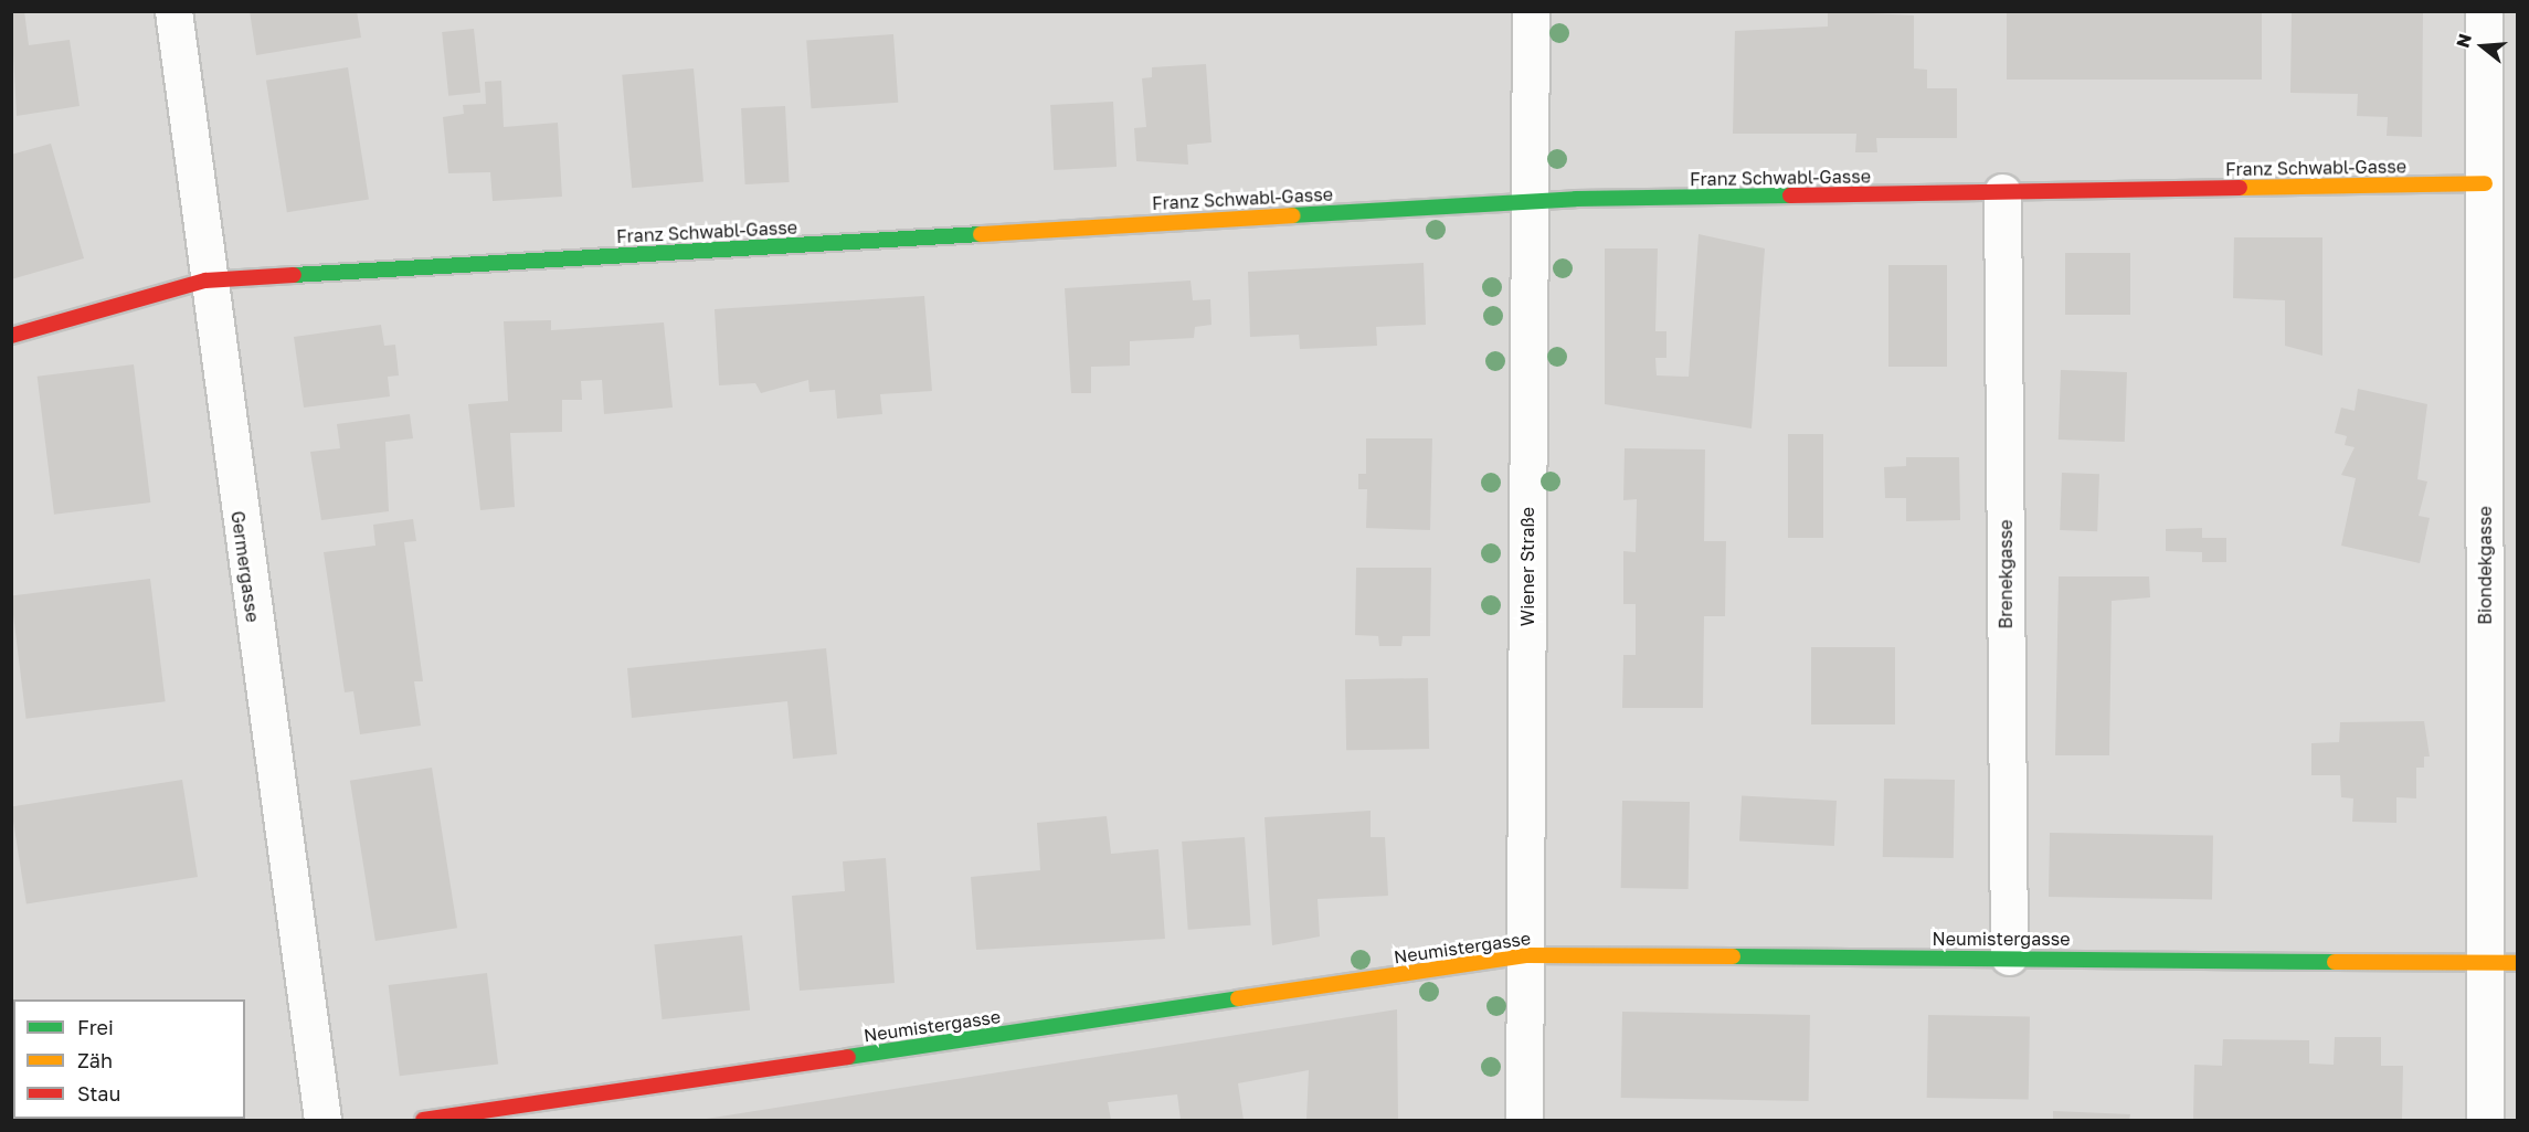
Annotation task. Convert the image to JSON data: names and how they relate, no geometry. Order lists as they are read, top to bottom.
{
  "streets": {
    "street": [
      "Franz Schwabl-Gasse",
      "Biondekgasse",
      "Germergasse",
      "Wiener Straße",
      "Brenekgasse",
      "Neumistergasse"
    ]
  },
  "crossings": [
    ["Franz Schwabl-Gasse", "Biondekgasse"],
    ["Franz Schwabl-Gasse", "Germergasse"],
    ["Franz Schwabl-Gasse", "Wiener Straße"],
    ["Franz Schwabl-Gasse", "Brenekgasse"],
    ["Biondekgasse", "Neumistergasse"],
    ["Wiener Straße", "Neumistergasse"],
    ["Brenekgasse", "Neumistergasse"]
  ],
  "legend": ["Frei", "Zäh", "Stau"],
  "north": "left"
}
